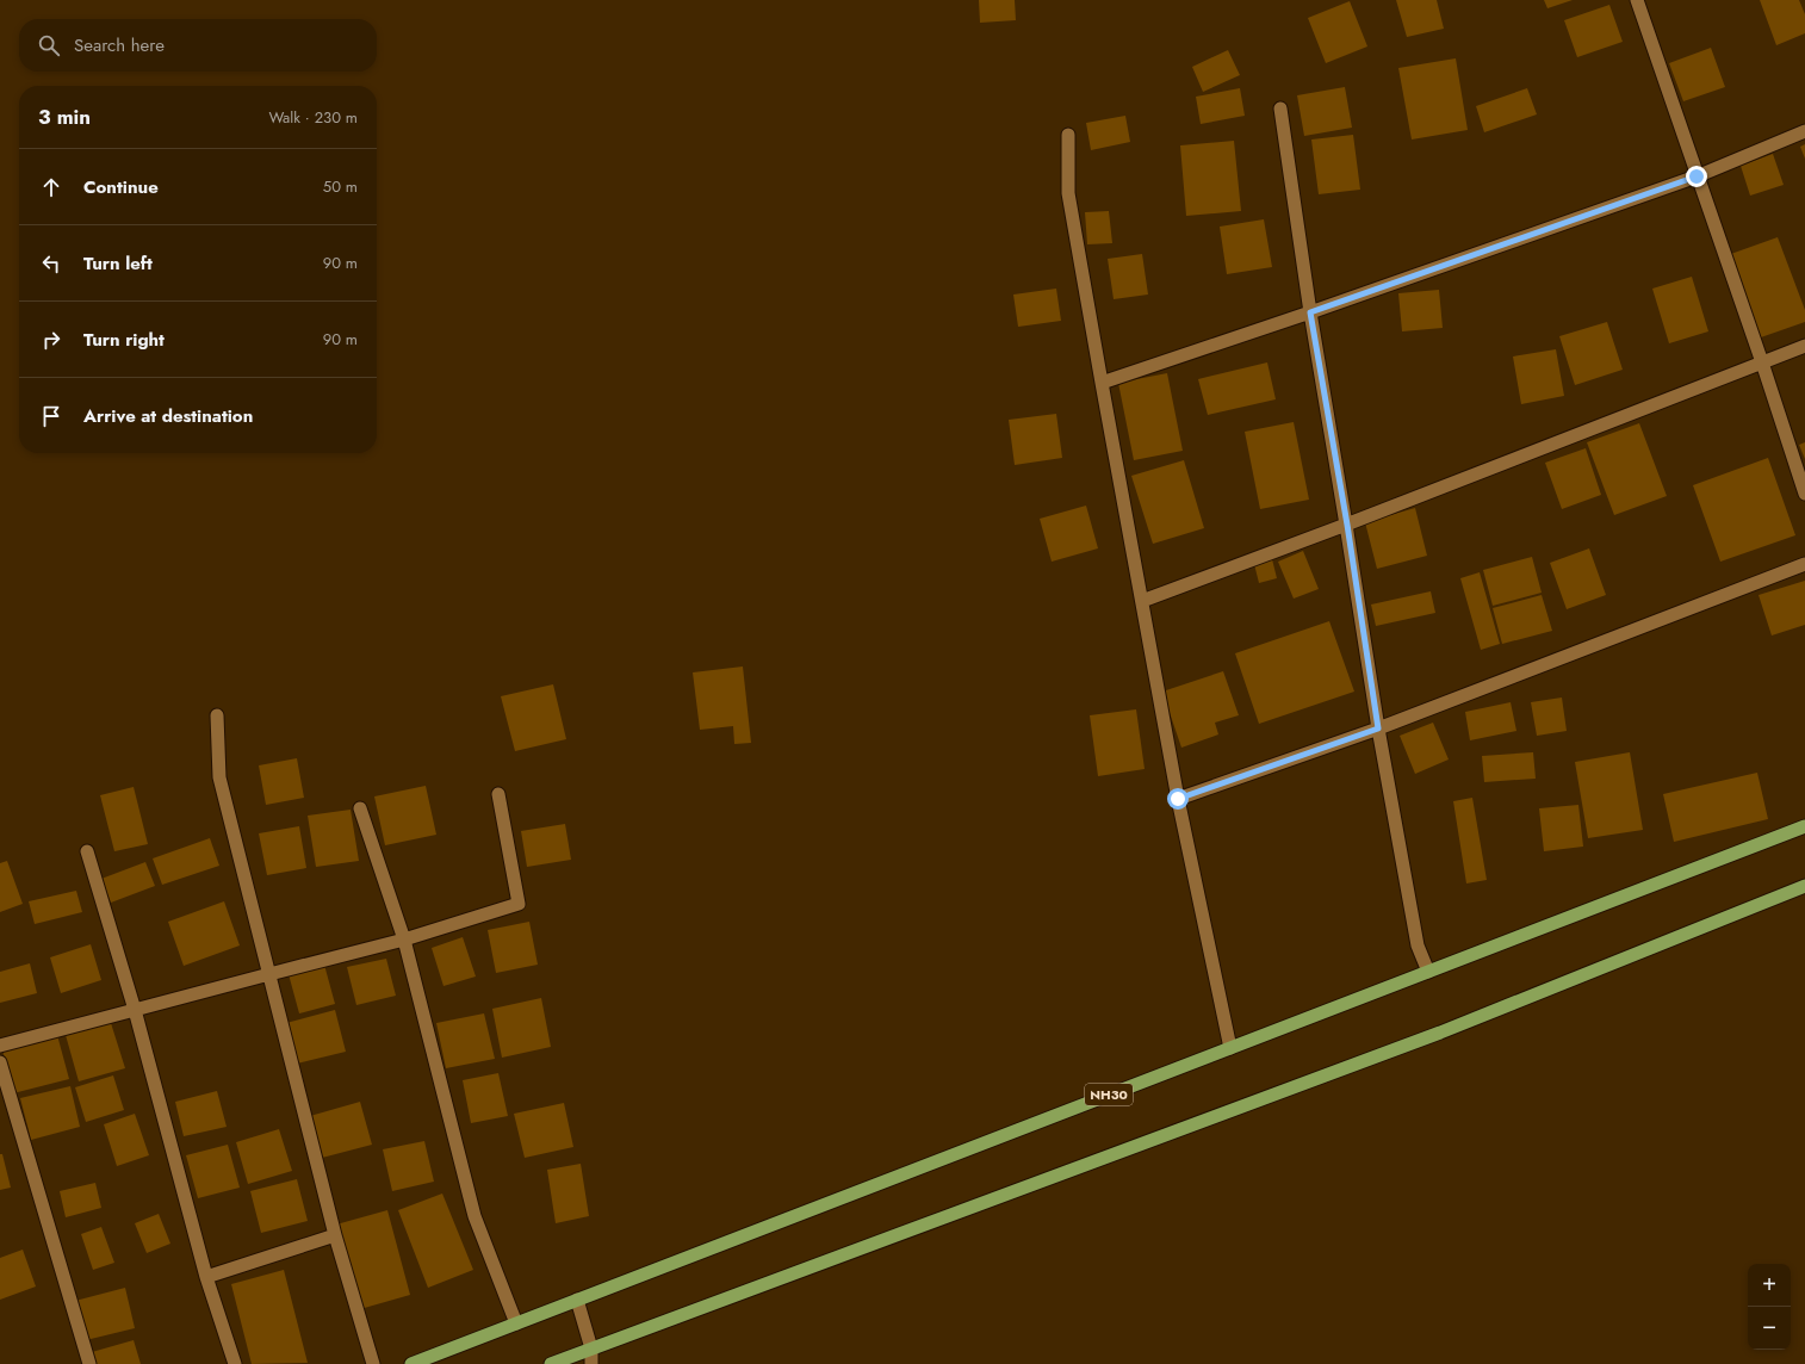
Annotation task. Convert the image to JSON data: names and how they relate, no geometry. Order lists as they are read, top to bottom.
{
  "streets": {
    "highway": ["NH30"]
  },
  "page": {
    "search": "Search here",
    "heading": ["3 min", "Walk · 230 m"],
    "list": [
      ["Continue", "50 m"],
      ["Turn left", "90 m"],
      ["Turn right", "90 m"],
      "Arrive at destination"
    ],
    "map_buttons": ["+", "−"]
  }
}
